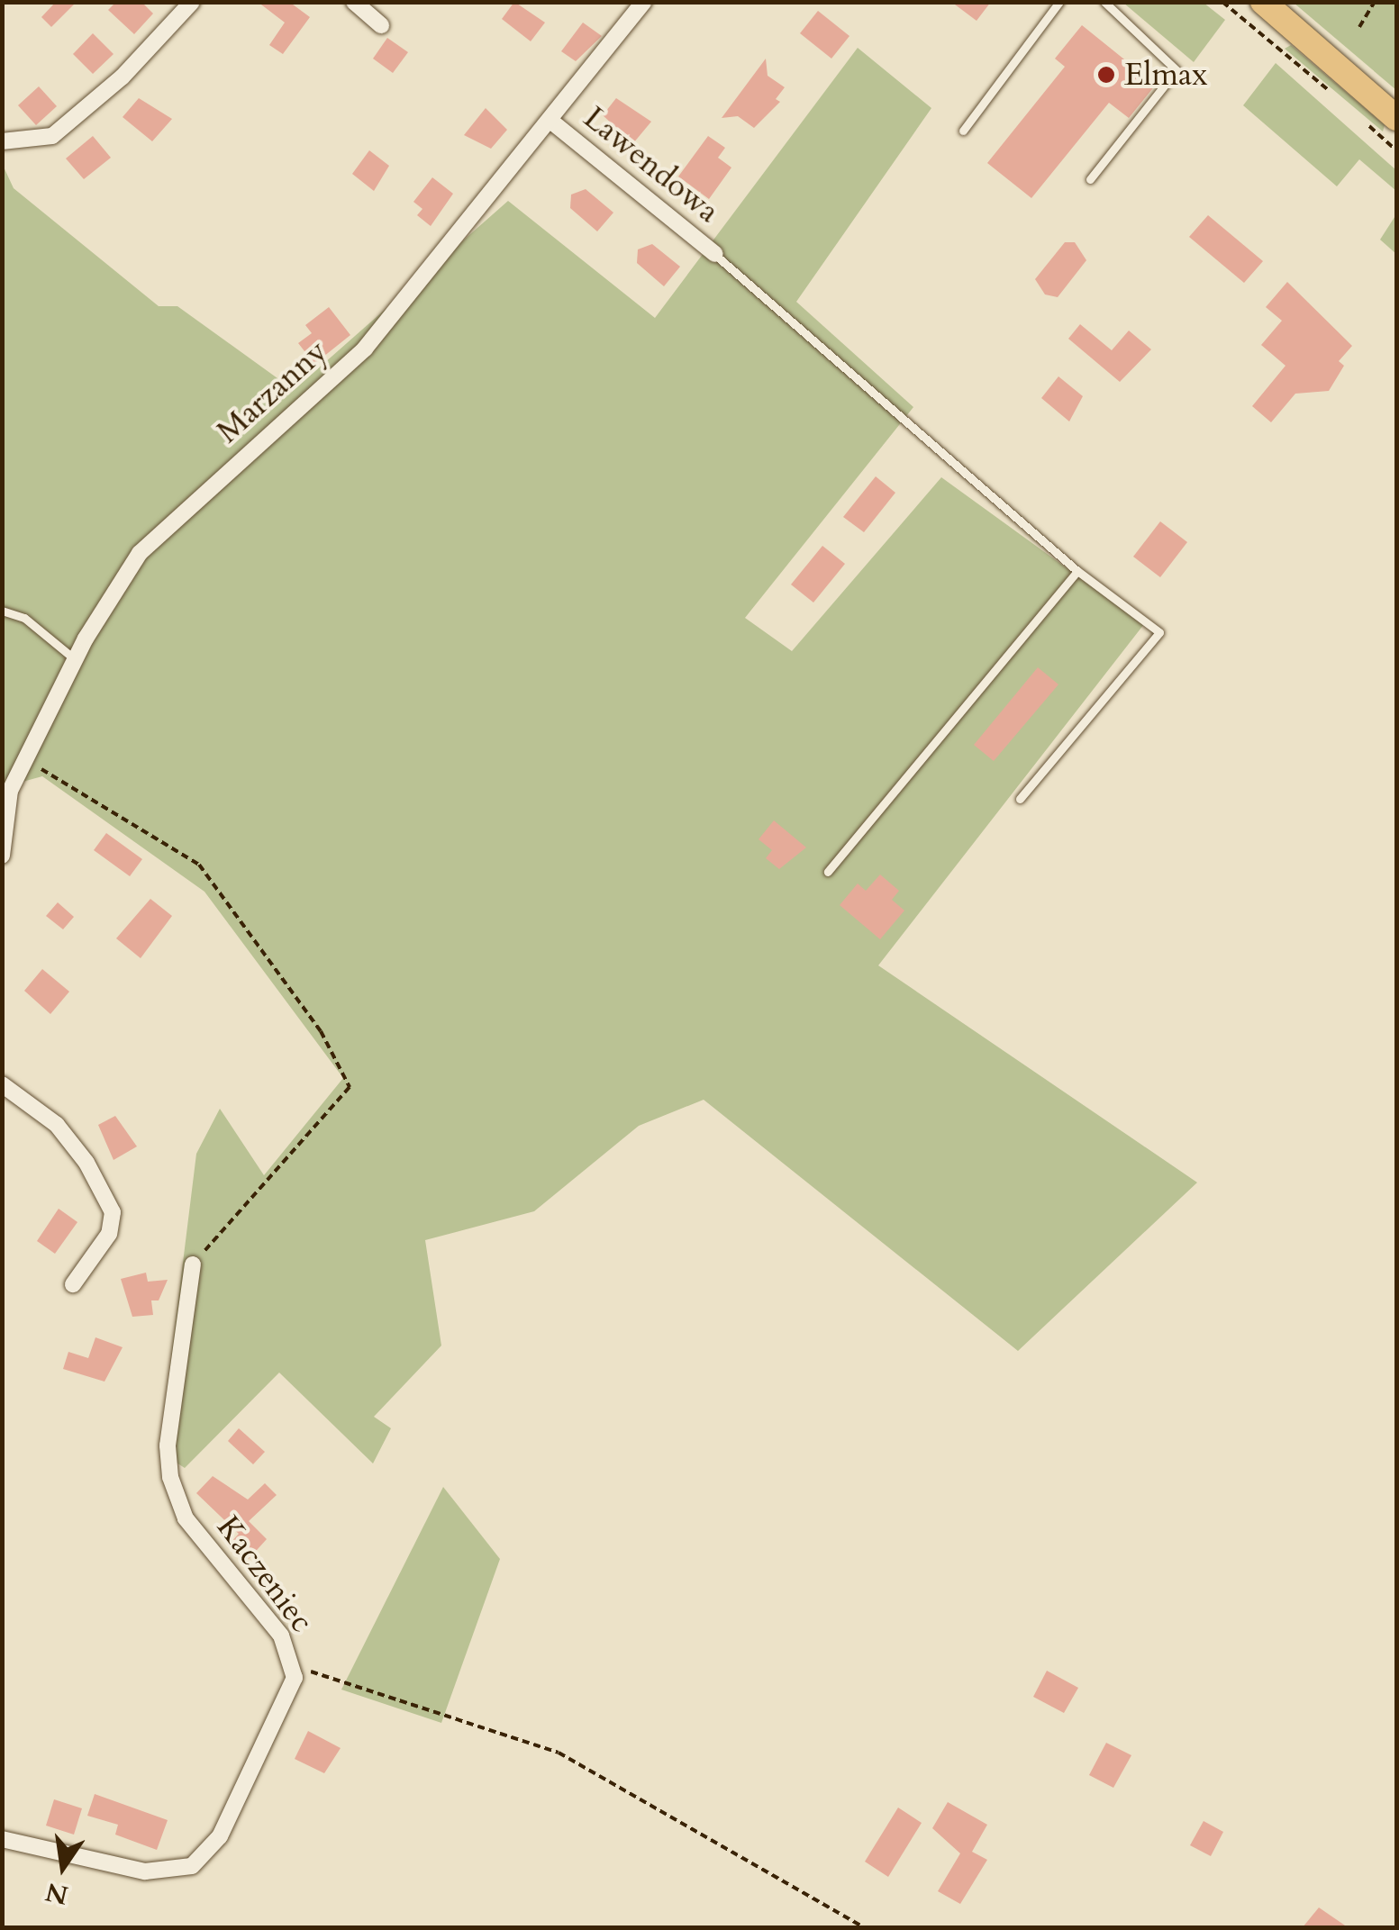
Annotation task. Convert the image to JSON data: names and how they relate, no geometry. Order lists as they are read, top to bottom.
{
  "streets": {
    "street": ["Lawendowa", "Marzanny", "Kaczeniec"]
  },
  "crossings": [
    ["Lawendowa", "Marzanny"]
  ],
  "places": ["Elmax"],
  "north": "bottom"
}
